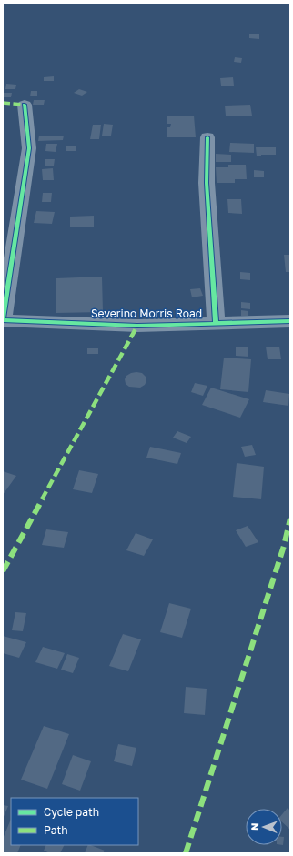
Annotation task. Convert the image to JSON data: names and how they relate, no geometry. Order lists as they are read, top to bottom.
{
  "streets": {
    "street": ["Severino Morris Road"]
  },
  "legend": ["Cycle path", "Path"],
  "north": "left"
}
